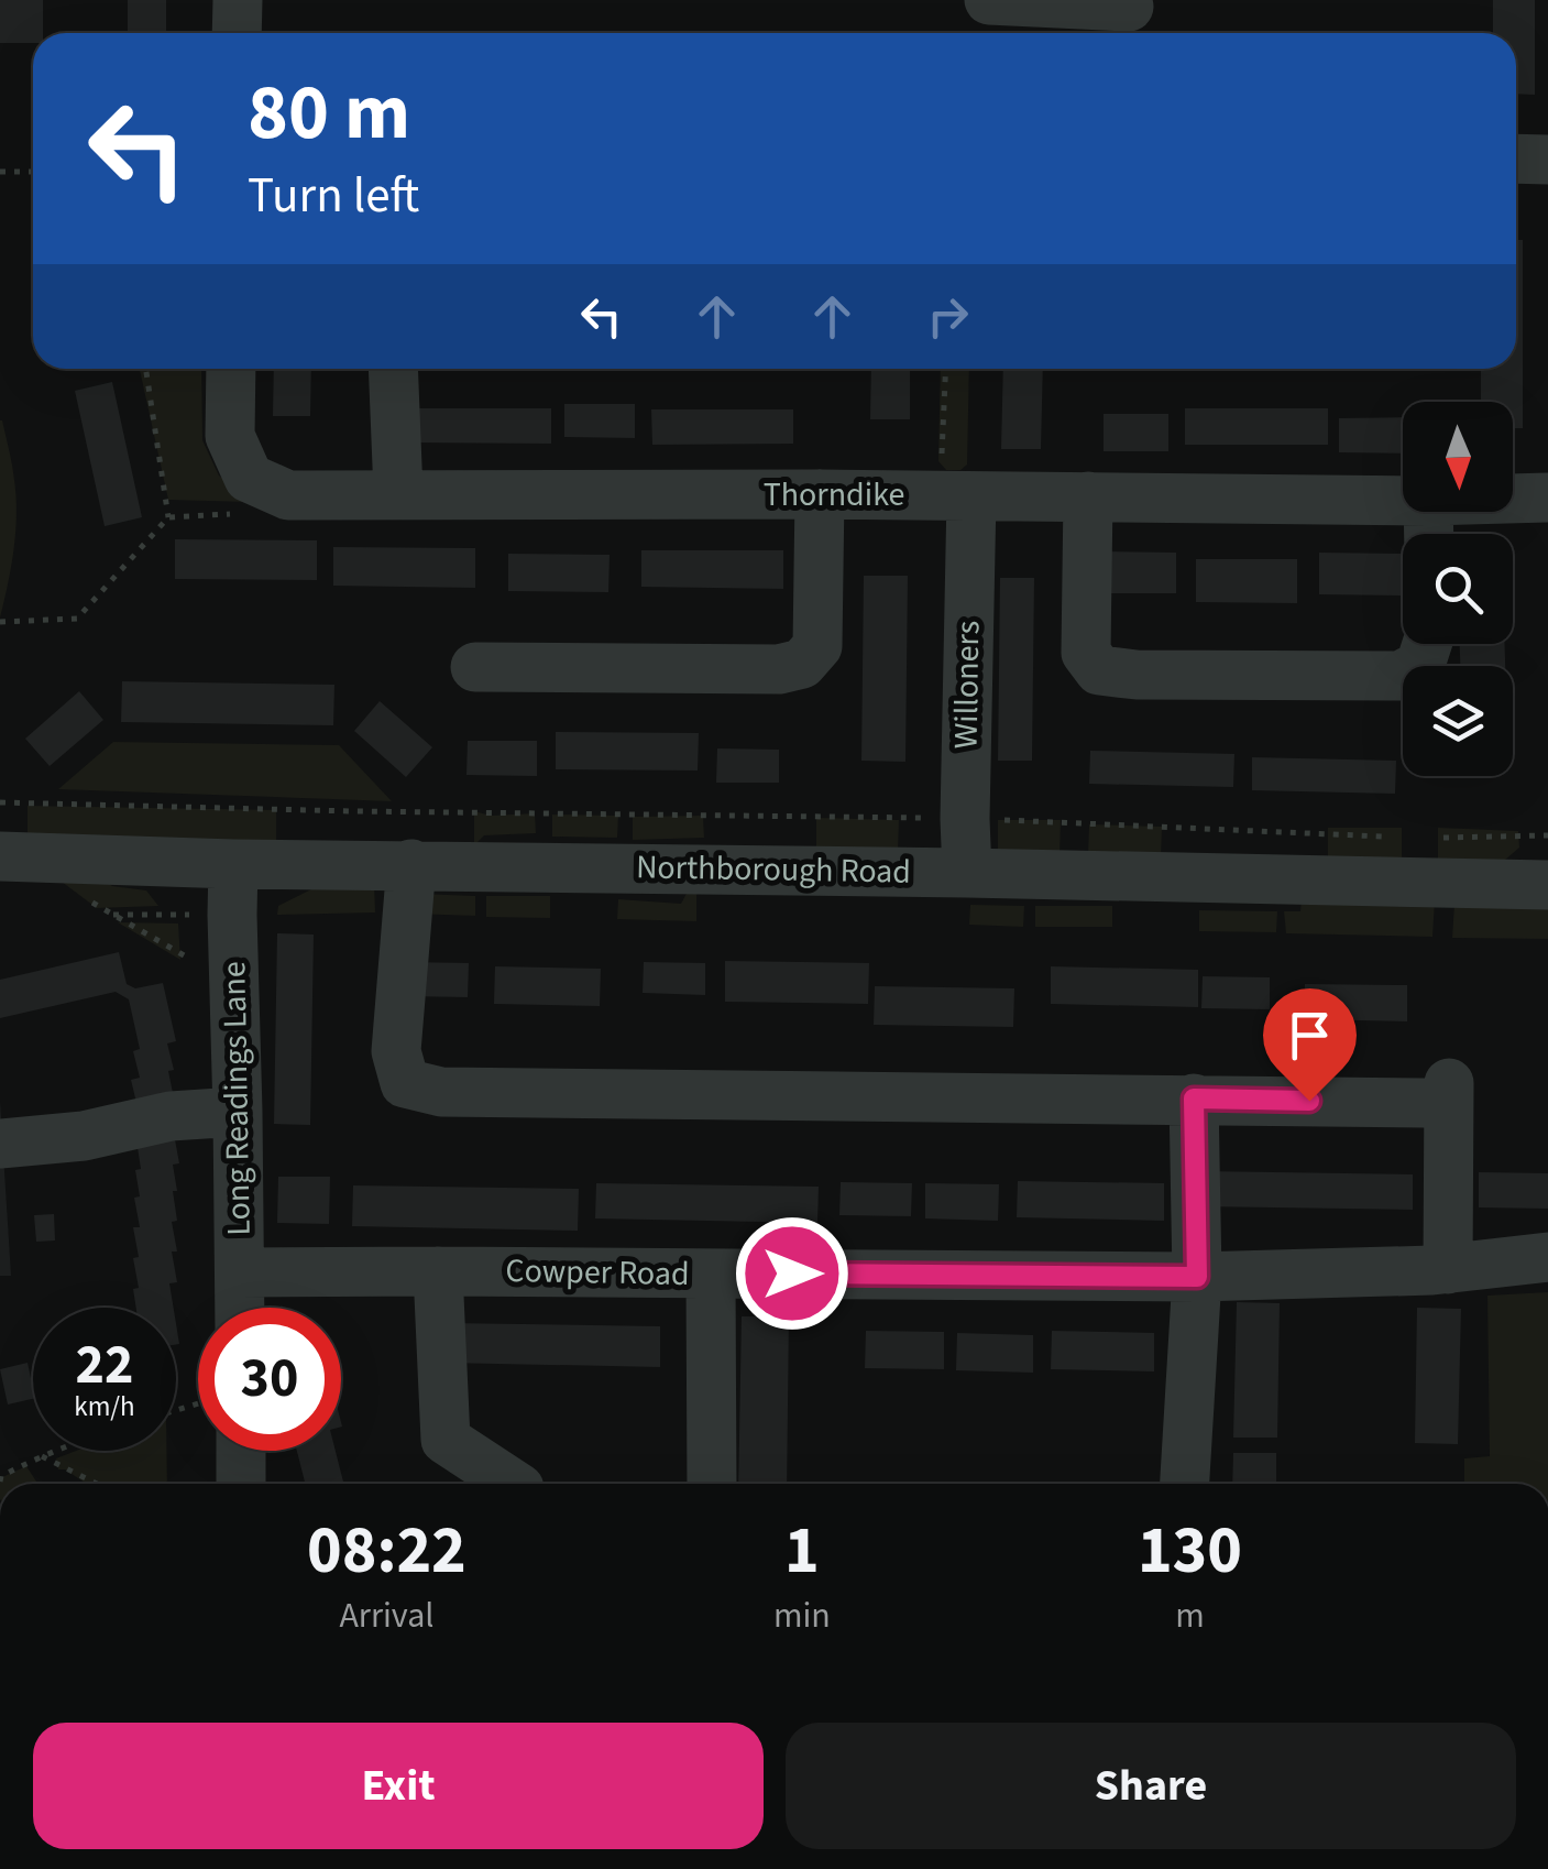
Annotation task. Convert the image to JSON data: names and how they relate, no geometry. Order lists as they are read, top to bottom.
{
  "streets": {
    "street": [
      "Thorndike",
      "Willoners",
      "Northborough Road",
      "Long Readings Lane",
      "Cowper Road"
    ]
  },
  "crossings": [
    ["Thorndike", "Willoners"],
    ["Willoners", "Northborough Road"],
    ["Northborough Road", "Long Readings Lane"],
    ["Long Readings Lane", "Cowper Road"]
  ],
  "north": "bottom",
  "page": {
    "turn": ["80 m", "Turn left"],
    "speed": "22 km/h",
    "limit": "30",
    "eta": [
      "08:22",
      "Arrival",
      "1",
      "min",
      "130",
      "m"
    ],
    "buttons": ["Exit", "Share"]
  }
}
